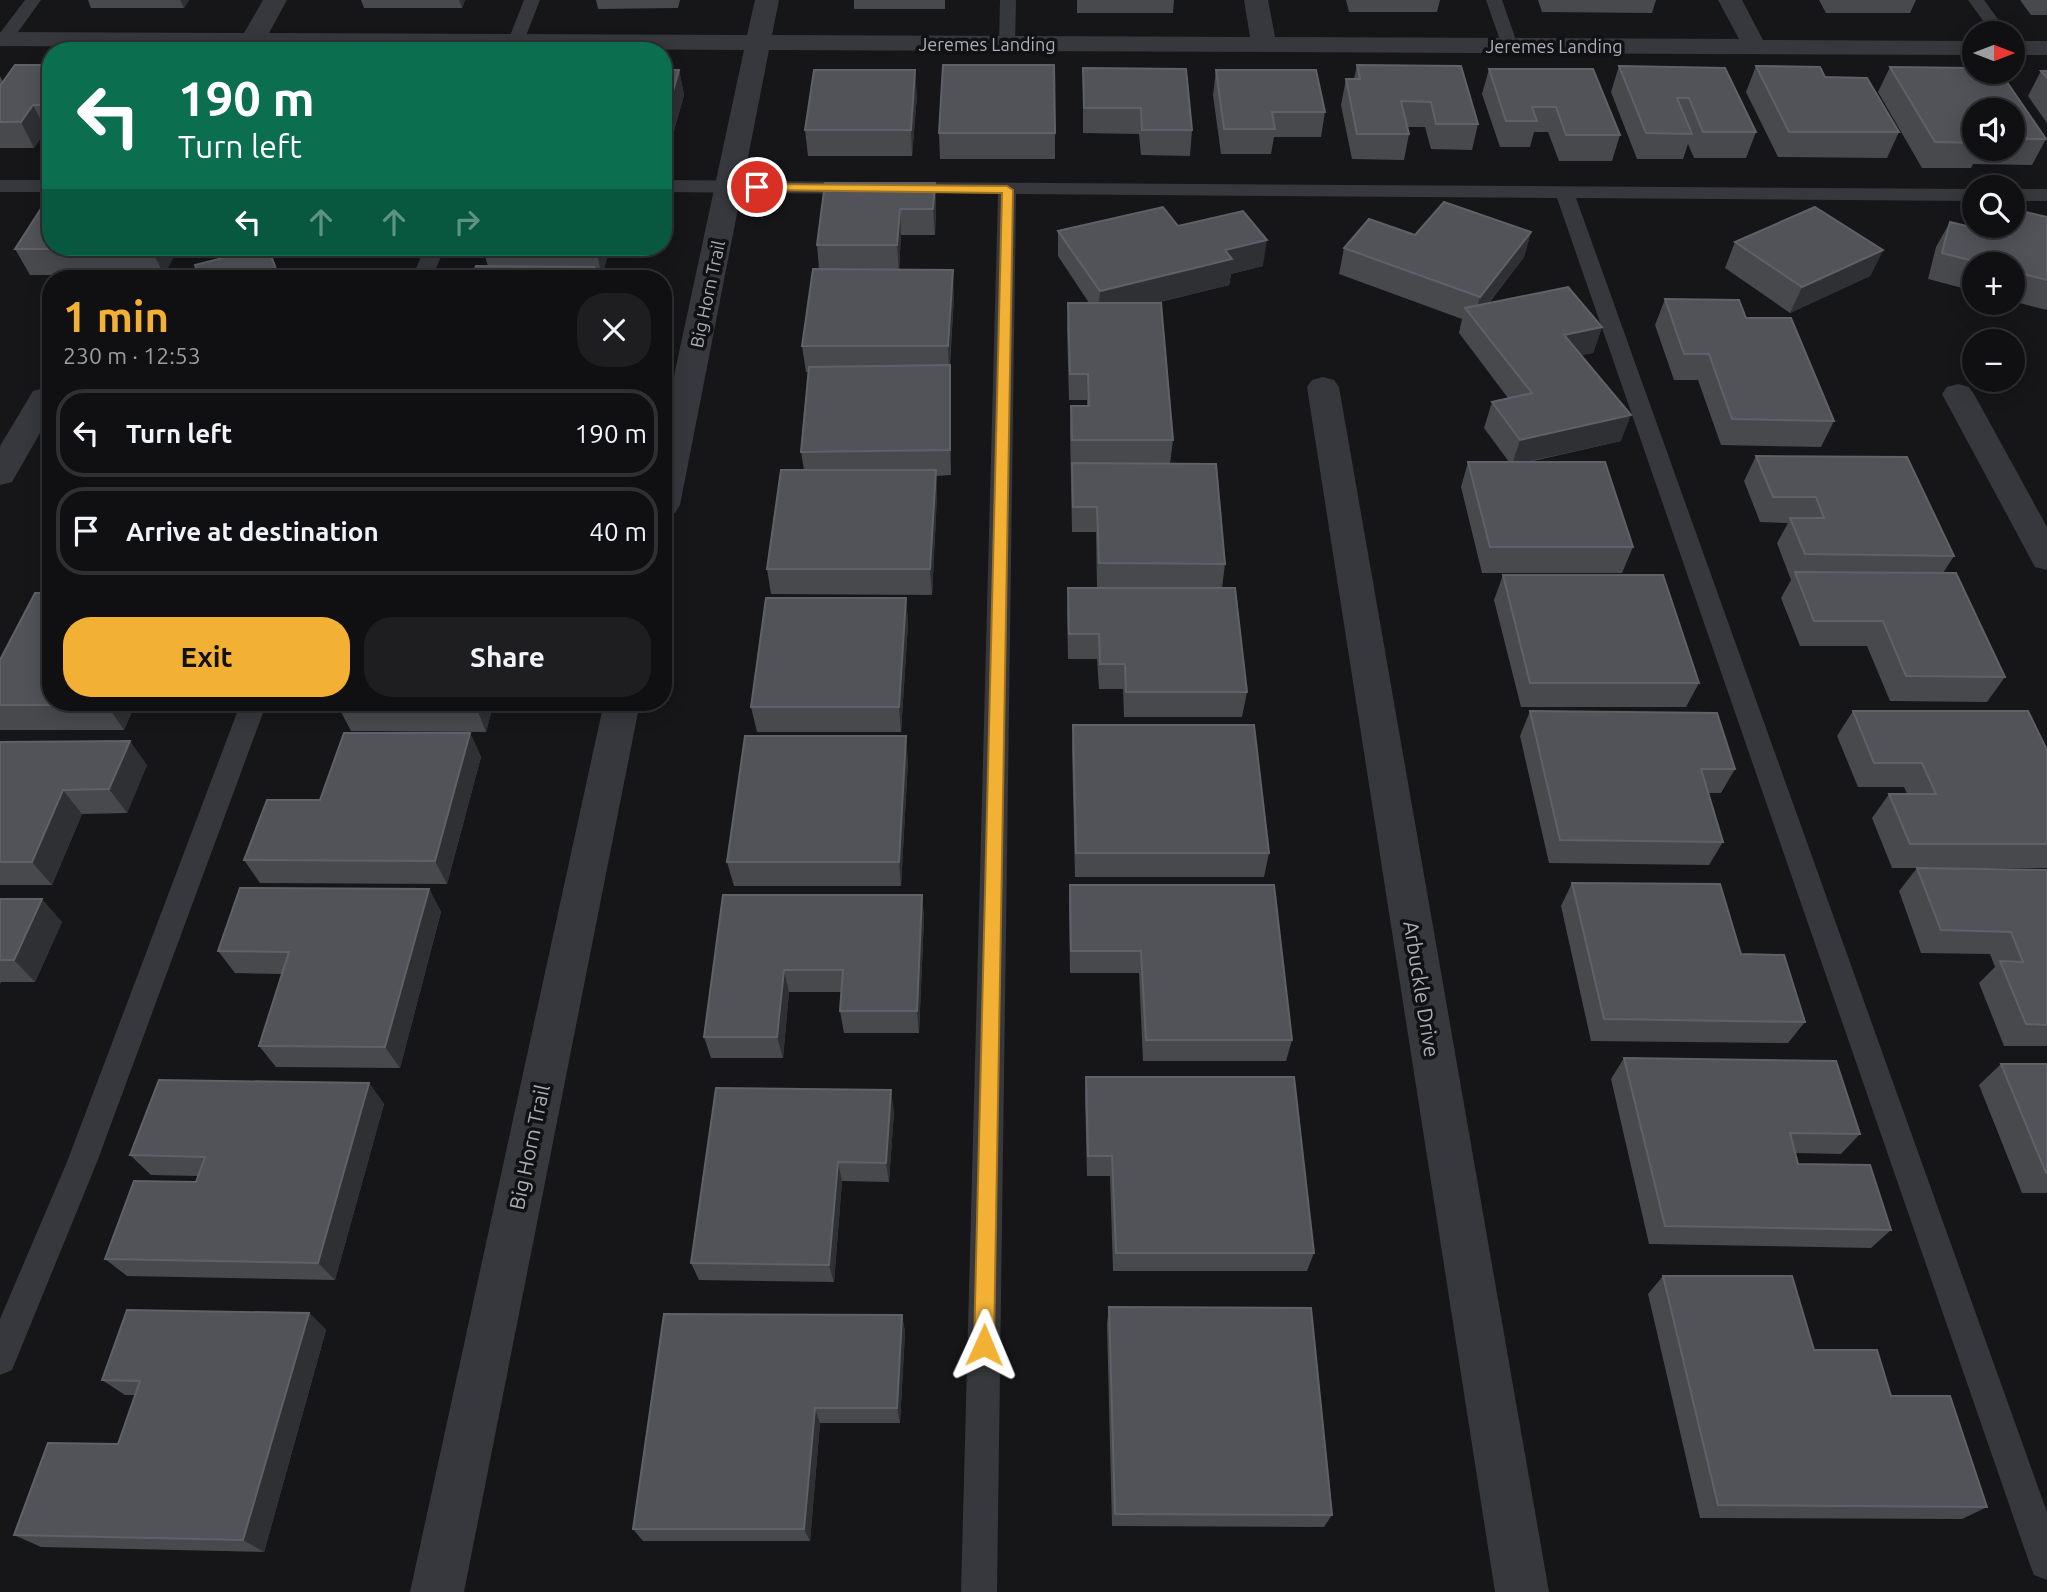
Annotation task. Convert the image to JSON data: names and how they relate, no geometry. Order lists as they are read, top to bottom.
{
  "streets": {
    "street": ["Jeremes Landing", "Big Horn Trail", "Arbuckle Drive"]
  },
  "crossings": [
    ["Jeremes Landing", "Big Horn Trail"]
  ],
  "north": "right",
  "page": {
    "map_buttons": ["+", "−"],
    "turn": ["190 m", "Turn left"],
    "heading": ["1 min", "230 m · 12:53"],
    "list": [
      {
        "name": "Turn left",
        "value": "190 m"
      },
      {
        "name": "Arrive at destination",
        "value": "40 m"
      }
    ],
    "buttons": ["Exit", "Share"]
  }
}
